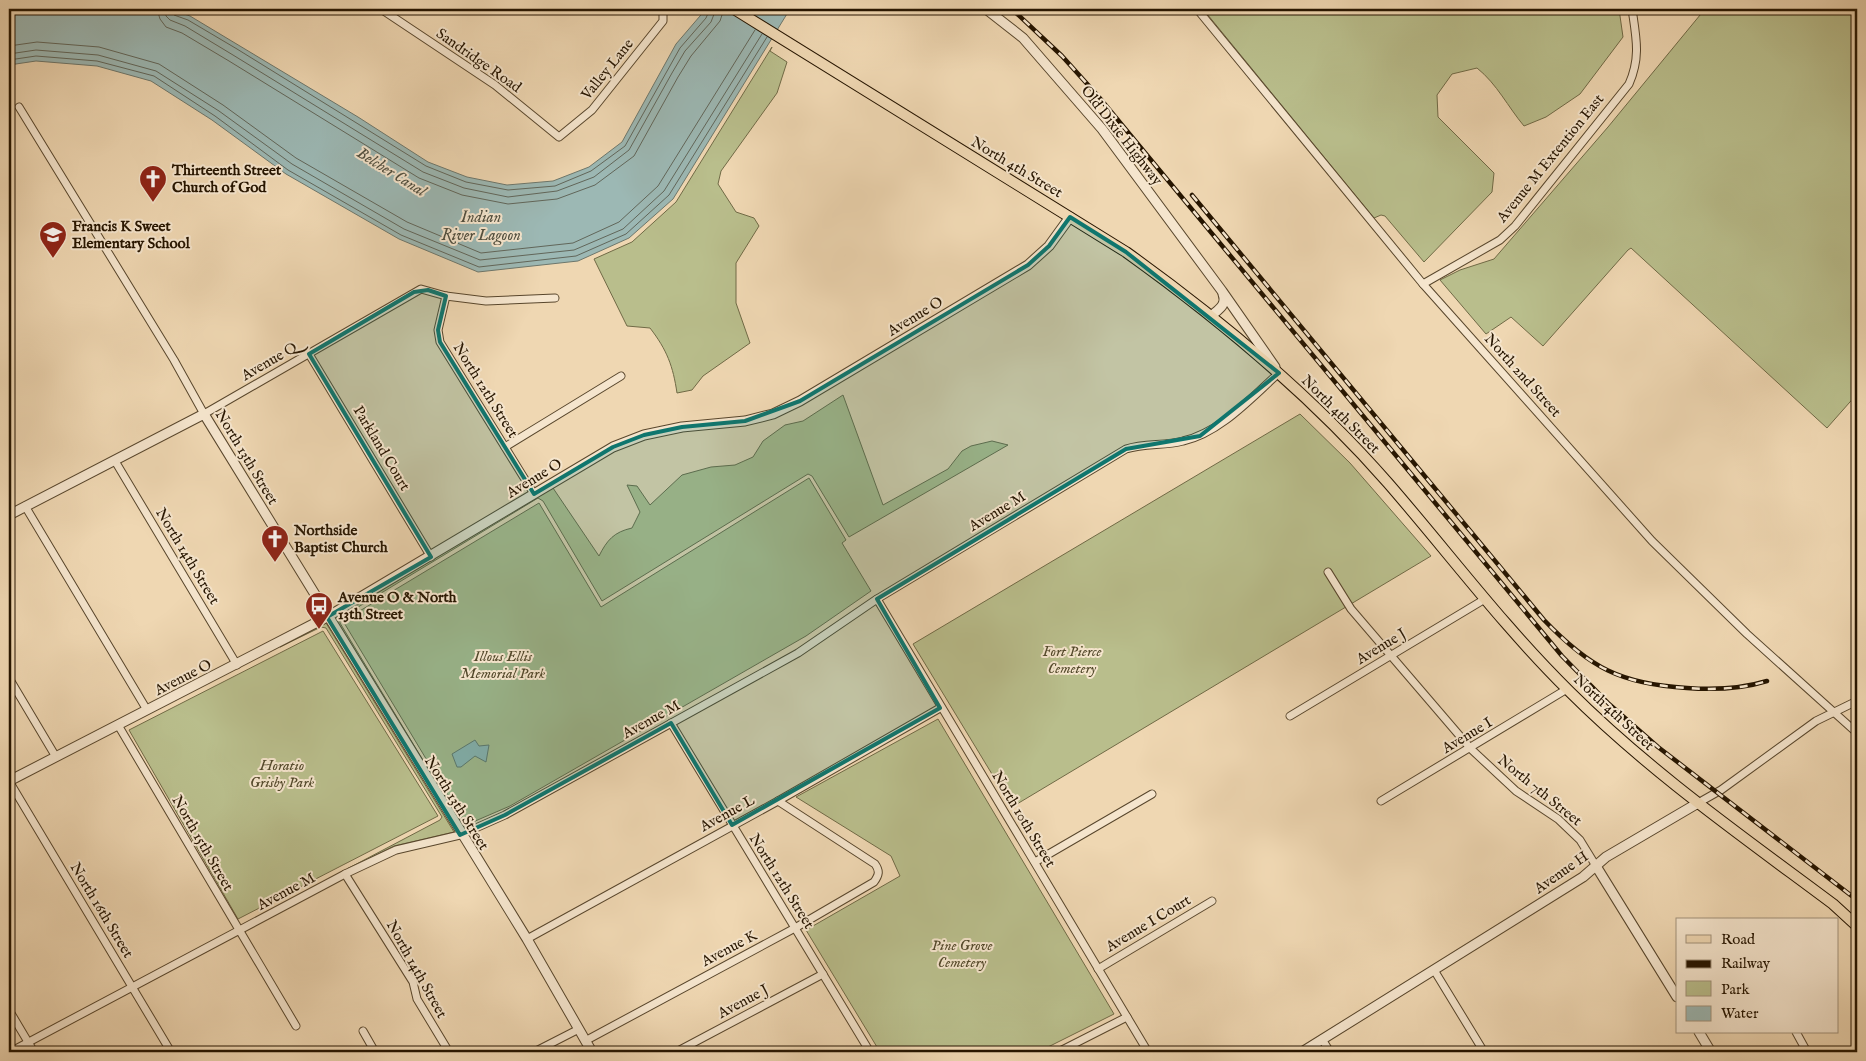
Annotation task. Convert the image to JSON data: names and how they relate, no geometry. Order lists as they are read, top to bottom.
{
  "streets": {
    "main road": ["North 4th Street"],
    "street": [
      "Sandridge Road",
      "Valley Lane",
      "Old Dixie Highway",
      "Avenue M Extention East",
      "Avenue O",
      "Avenue Q",
      "North 2nd Street",
      "North 12th Street",
      "Parkland Court",
      "North 13th Street",
      "Avenue M",
      "North 14th Street",
      "Avenue J",
      "Avenue I",
      "North 7th Street",
      "Avenue L",
      "North 10th Street",
      "North 15th Street",
      "Avenue H",
      "North 16th Street",
      "Avenue I Court",
      "Avenue K"
    ]
  },
  "crossings": [
    ["Sandridge Road", "Valley Lane"],
    ["Old Dixie Highway", "North 4th Street"],
    ["Old Dixie Highway", "Avenue M"],
    ["Avenue M Extention East", "North 2nd Street"],
    ["North 4th Street", "Avenue O"],
    ["North 4th Street", "Avenue M"],
    ["North 4th Street", "Avenue J"],
    ["North 4th Street", "Avenue I"],
    ["North 4th Street", "Avenue H"],
    ["Avenue O", "North 12th Street"],
    ["Avenue O", "Parkland Court"],
    ["Avenue O", "North 13th Street"],
    ["Avenue O", "North 14th Street"],
    ["Avenue O", "North 15th Street"],
    ["Avenue O", "North 16th Street"],
    ["Avenue Q", "North 12th Street"],
    ["Avenue Q", "Parkland Court"],
    ["Avenue Q", "North 13th Street"],
    ["Avenue Q", "North 14th Street"],
    ["North 2nd Street", "Avenue H"],
    ["North 12th Street", "Avenue M"],
    ["North 12th Street", "Avenue J"],
    ["North 12th Street", "Avenue L"],
    ["North 12th Street", "Avenue K"],
    ["North 13th Street", "Avenue M"],
    ["North 13th Street", "Avenue L"],
    ["North 13th Street", "Avenue K"],
    ["Avenue M", "North 14th Street"],
    ["Avenue M", "North 10th Street"],
    ["Avenue M", "North 15th Street"],
    ["Avenue M", "North 16th Street"],
    ["Avenue J", "North 7th Street"],
    ["Avenue I", "North 7th Street"],
    ["North 7th Street", "Avenue H"],
    ["Avenue L", "North 10th Street"],
    ["Avenue L", "Avenue K"],
    ["North 10th Street", "Avenue I Court"]
  ],
  "water": ["Belcher Canal", "Indian River Lagoon"],
  "parks": [
    "Fort Pierce Cemetery",
    "Illous Ellis Memorial Park",
    "Horatio Grisby Park",
    "Pine Grove Cemetery"
  ],
  "places": {
    "church": ["Thirteenth Street Church of God", "Northside Baptist Church"],
    "school or university": ["Francis K Sweet Elementary School"],
    "bus stop": ["Avenue O & North 13th Street"]
  },
  "legend": [
    "Road",
    "Railway",
    "Park",
    "Water"
  ]
}
